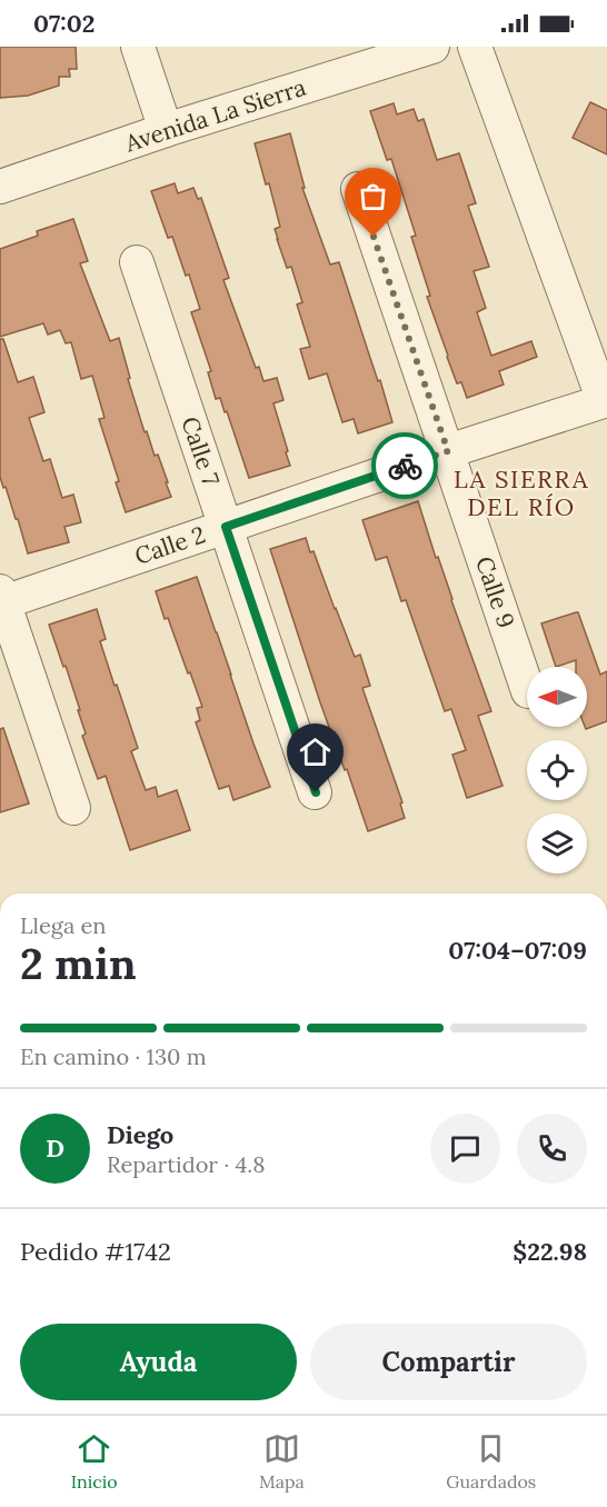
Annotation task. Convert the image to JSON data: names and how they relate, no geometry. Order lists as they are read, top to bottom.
{
  "streets": {
    "street": [
      "Avenida La Sierra",
      "Calle 7",
      "Calle 2",
      "Calle 9"
    ]
  },
  "crossings": [
    ["Calle 7", "Calle 2"],
    ["Calle 2", "Calle 9"]
  ],
  "districts": ["LA SIERRA DEL RÍO"],
  "north": "left",
  "page": {
    "status": "07:02",
    "heading": ["2 min", "Llega en", "07:04–07:09"],
    "panel": [
      "Diego",
      "Repartidor · 4.8",
      "Pedido #1742",
      "$22.98"
    ],
    "bar": "En camino · 130 m",
    "round": "D",
    "buttons": ["Ayuda", "Compartir"],
    "tabs": ["Inicio", "Mapa", "Guardados"]
  }
}
